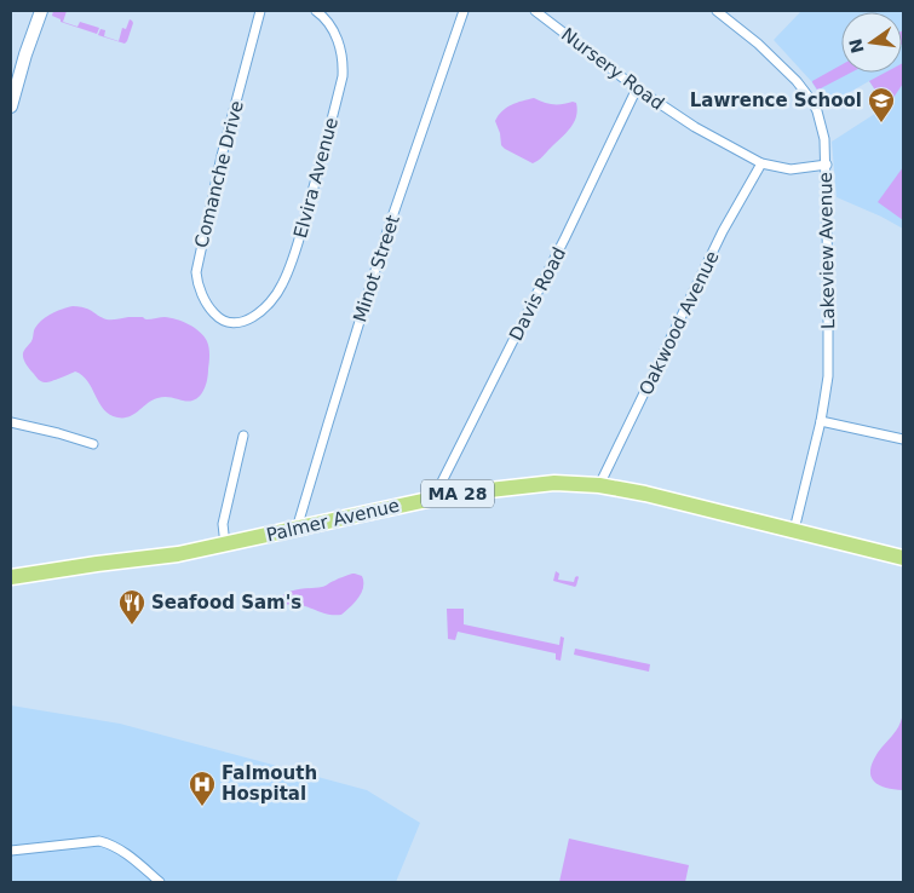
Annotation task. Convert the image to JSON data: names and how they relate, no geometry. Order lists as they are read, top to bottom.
{
  "streets": {
    "highway": ["MA 28", "Palmer Avenue"],
    "street": [
      "Nursery Road",
      "Comanche Drive",
      "Elvira Avenue",
      "Lakeview Avenue",
      "Minot Street",
      "Davis Road",
      "Oakwood Avenue"
    ]
  },
  "crossings": [
    ["Nursery Road", "Lakeview Avenue"],
    ["Nursery Road", "Davis Road"],
    ["Nursery Road", "Oakwood Avenue"],
    ["Comanche Drive", "Elvira Avenue"],
    ["Lakeview Avenue", "Palmer Avenue"],
    ["Minot Street", "Palmer Avenue"],
    ["Davis Road", "Palmer Avenue"],
    ["Oakwood Avenue", "Palmer Avenue"]
  ],
  "places": {
    "school or university": ["Lawrence School"],
    "restaurant": ["Seafood Sam's"],
    "hospital": ["Falmouth Hospital"]
  },
  "north": "left"
}
